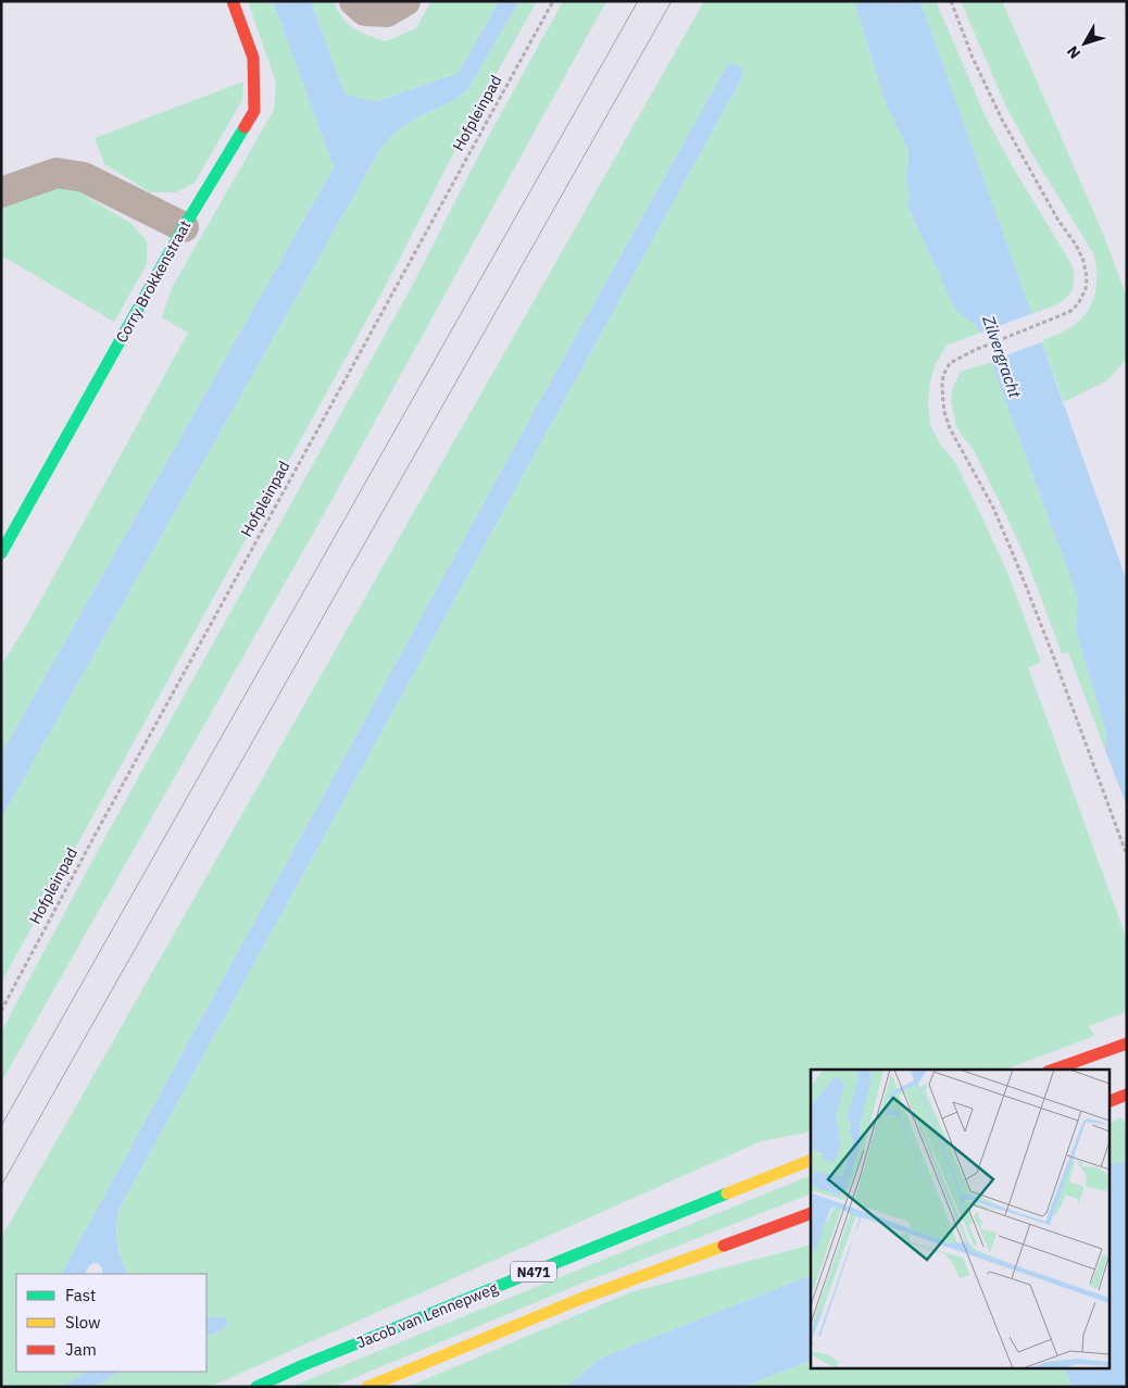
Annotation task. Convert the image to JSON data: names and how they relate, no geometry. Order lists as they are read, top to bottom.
{
  "streets": {
    "main road": ["Corry Brokkenstraat", "N471", "Jacob van Lennepweg"],
    "path": ["Hofpleinpad"]
  },
  "water": ["Zilvergracht"],
  "legend": ["Fast", "Slow", "Jam"],
  "north": "bottom left"
}
